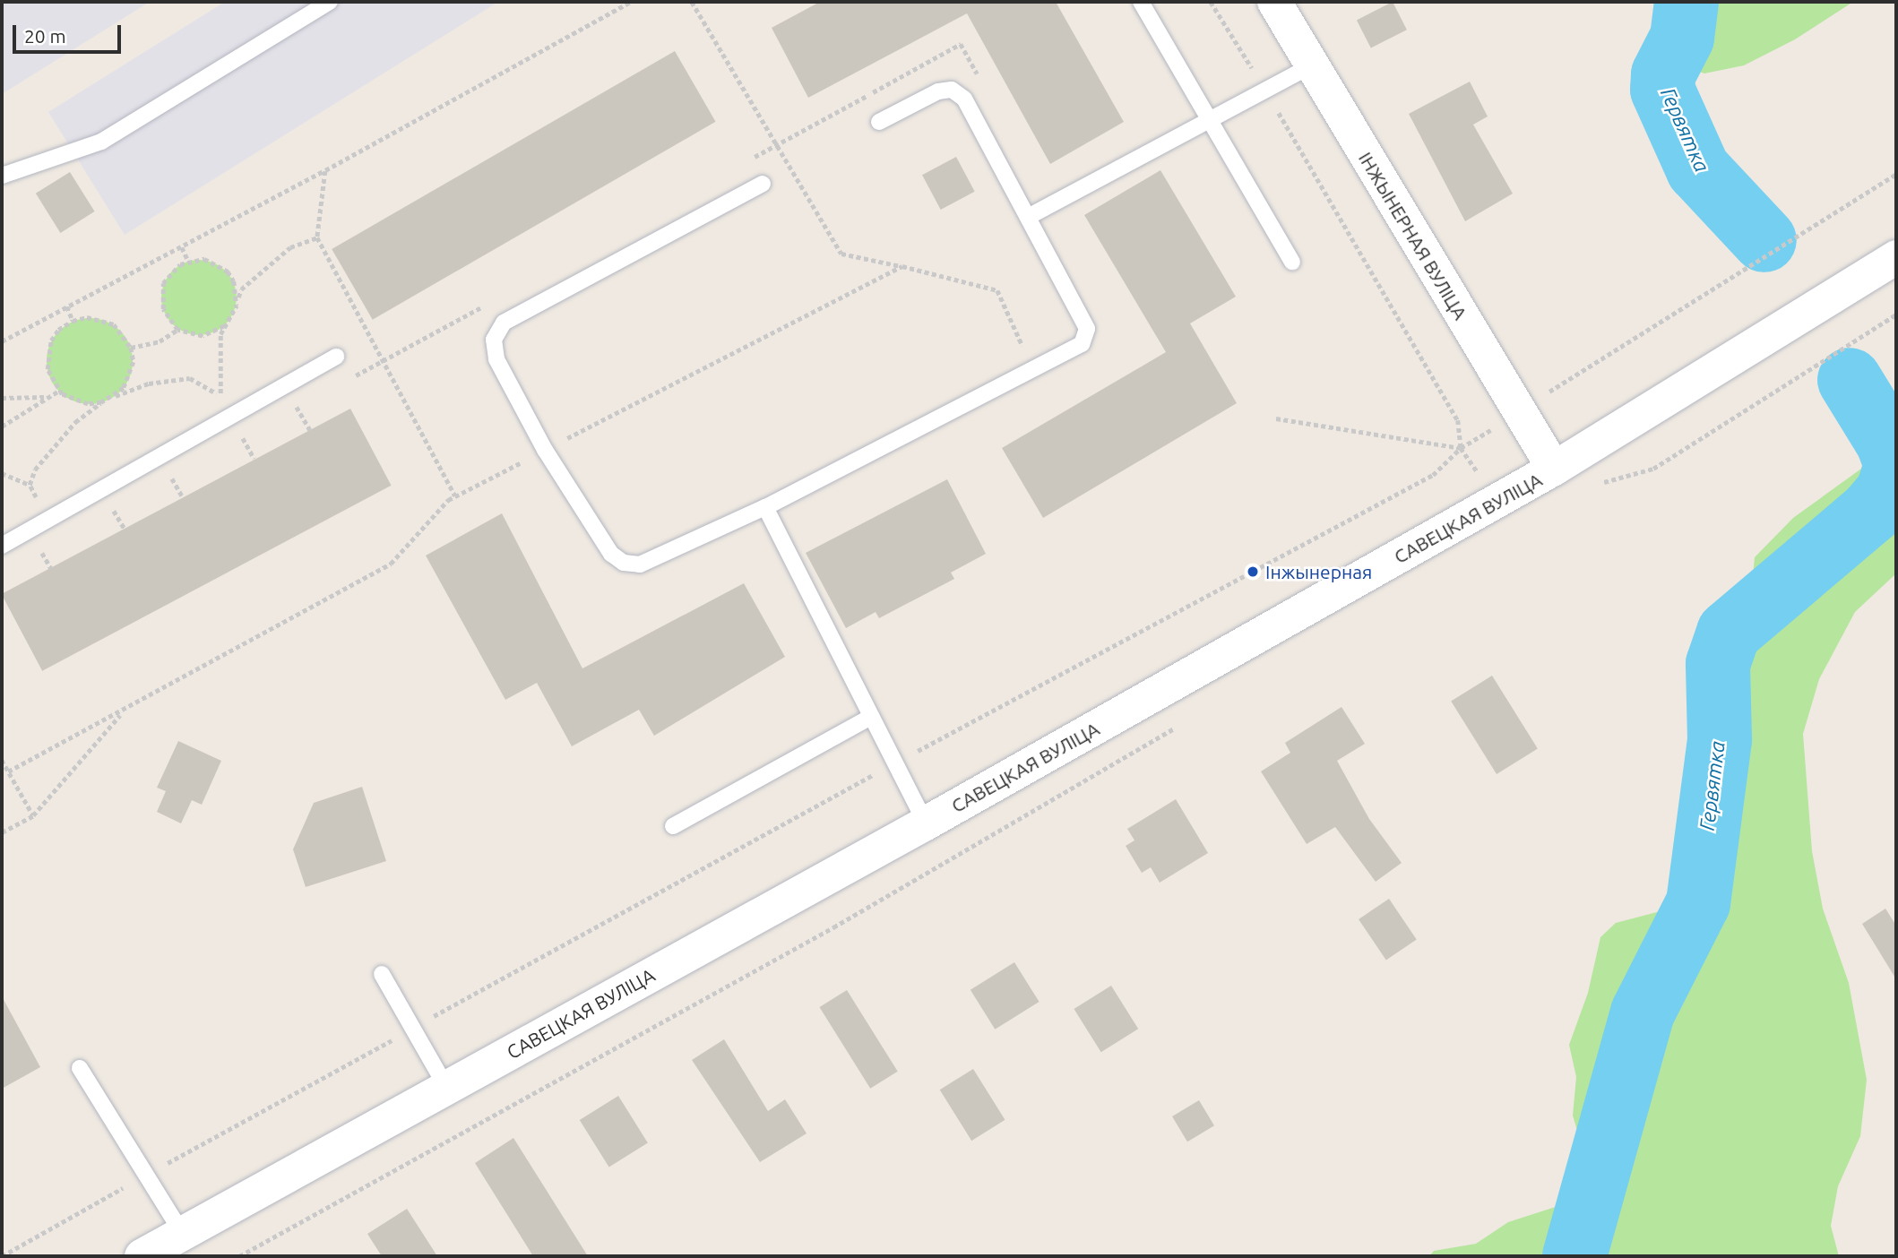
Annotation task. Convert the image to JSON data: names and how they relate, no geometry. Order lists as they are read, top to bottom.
{
  "streets": {
    "main road": ["ІНЖЫНЕРНАЯ ВУЛІЦА", "САВЕЦКАЯ ВУЛІЦА"]
  },
  "crossings": [
    ["ІНЖЫНЕРНАЯ ВУЛІЦА", "САВЕЦКАЯ ВУЛІЦА"]
  ],
  "water": ["Гервятка"],
  "places": ["Інжынерная"],
  "scale_bar": "20 m"
}
